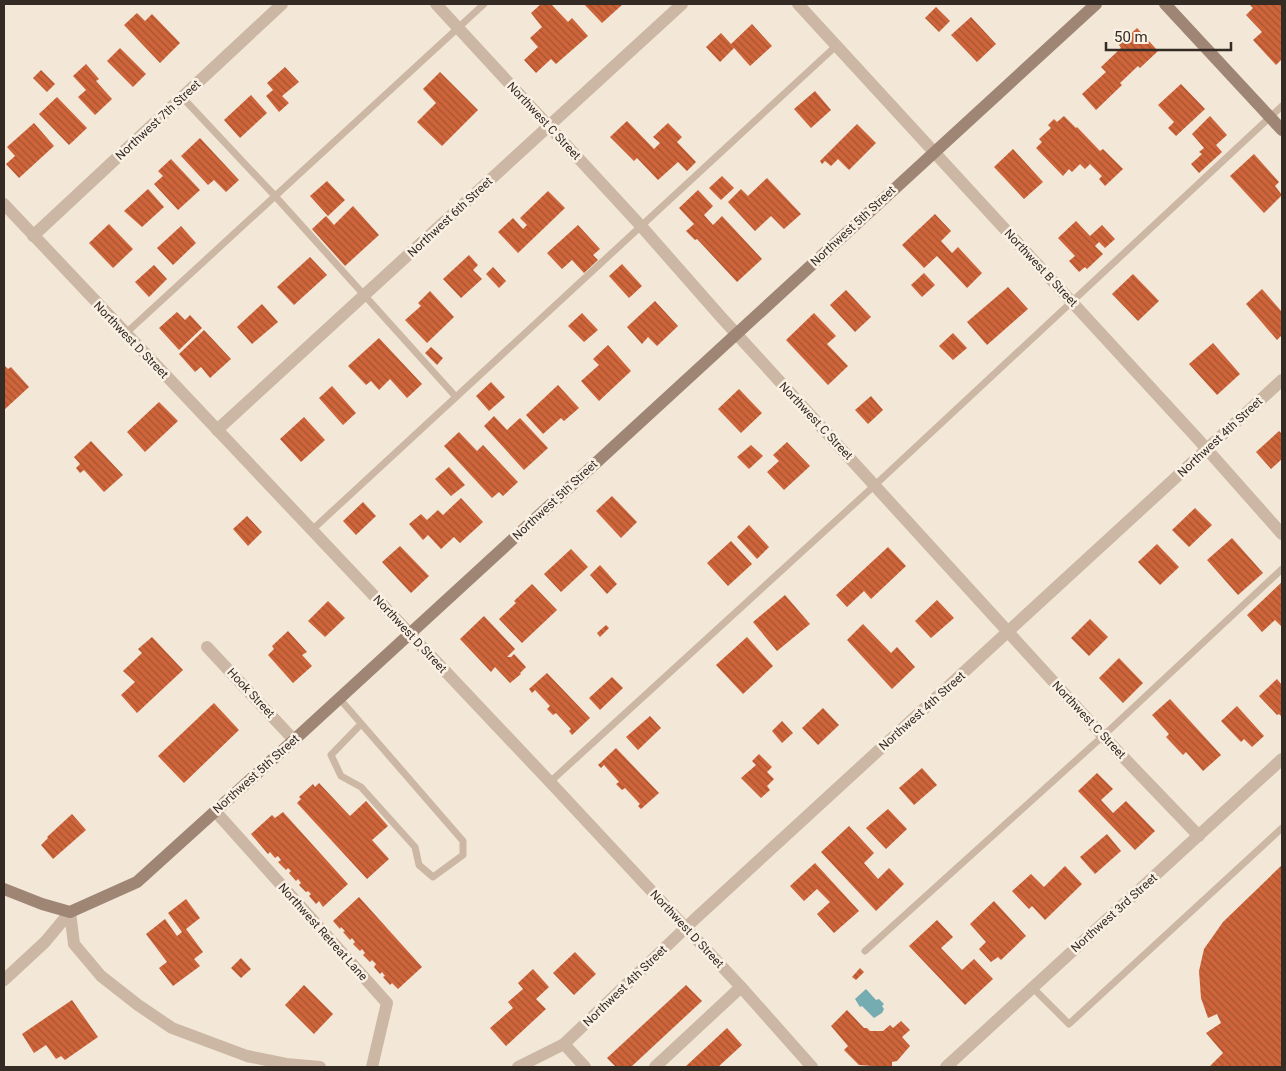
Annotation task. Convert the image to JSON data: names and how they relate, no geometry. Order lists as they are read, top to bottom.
{
  "streets": {
    "street": [
      "Northwest 7th Street",
      "Northwest C Street",
      "Northwest 6th Street",
      "Northwest 5th Street",
      "Northwest B Street",
      "Northwest D Street",
      "Northwest 4th Street",
      "Hook Street",
      "Northwest 3rd Street",
      "Northwest Retreat Lane"
    ]
  },
  "crossings": [
    ["Northwest 7th Street", "Northwest D Street"],
    ["Northwest C Street", "Northwest 6th Street"],
    ["Northwest C Street", "Northwest 5th Street"],
    ["Northwest C Street", "Northwest 4th Street"],
    ["Northwest C Street", "Northwest 3rd Street"],
    ["Northwest 6th Street", "Northwest D Street"],
    ["Northwest 5th Street", "Northwest B Street"],
    ["Northwest 5th Street", "Northwest D Street"],
    ["Northwest 5th Street", "Hook Street"],
    ["Northwest 5th Street", "Northwest Retreat Lane"],
    ["Northwest B Street", "Northwest 4th Street"],
    ["Northwest D Street", "Northwest 4th Street"]
  ],
  "scale_bar": "50 m"
}
